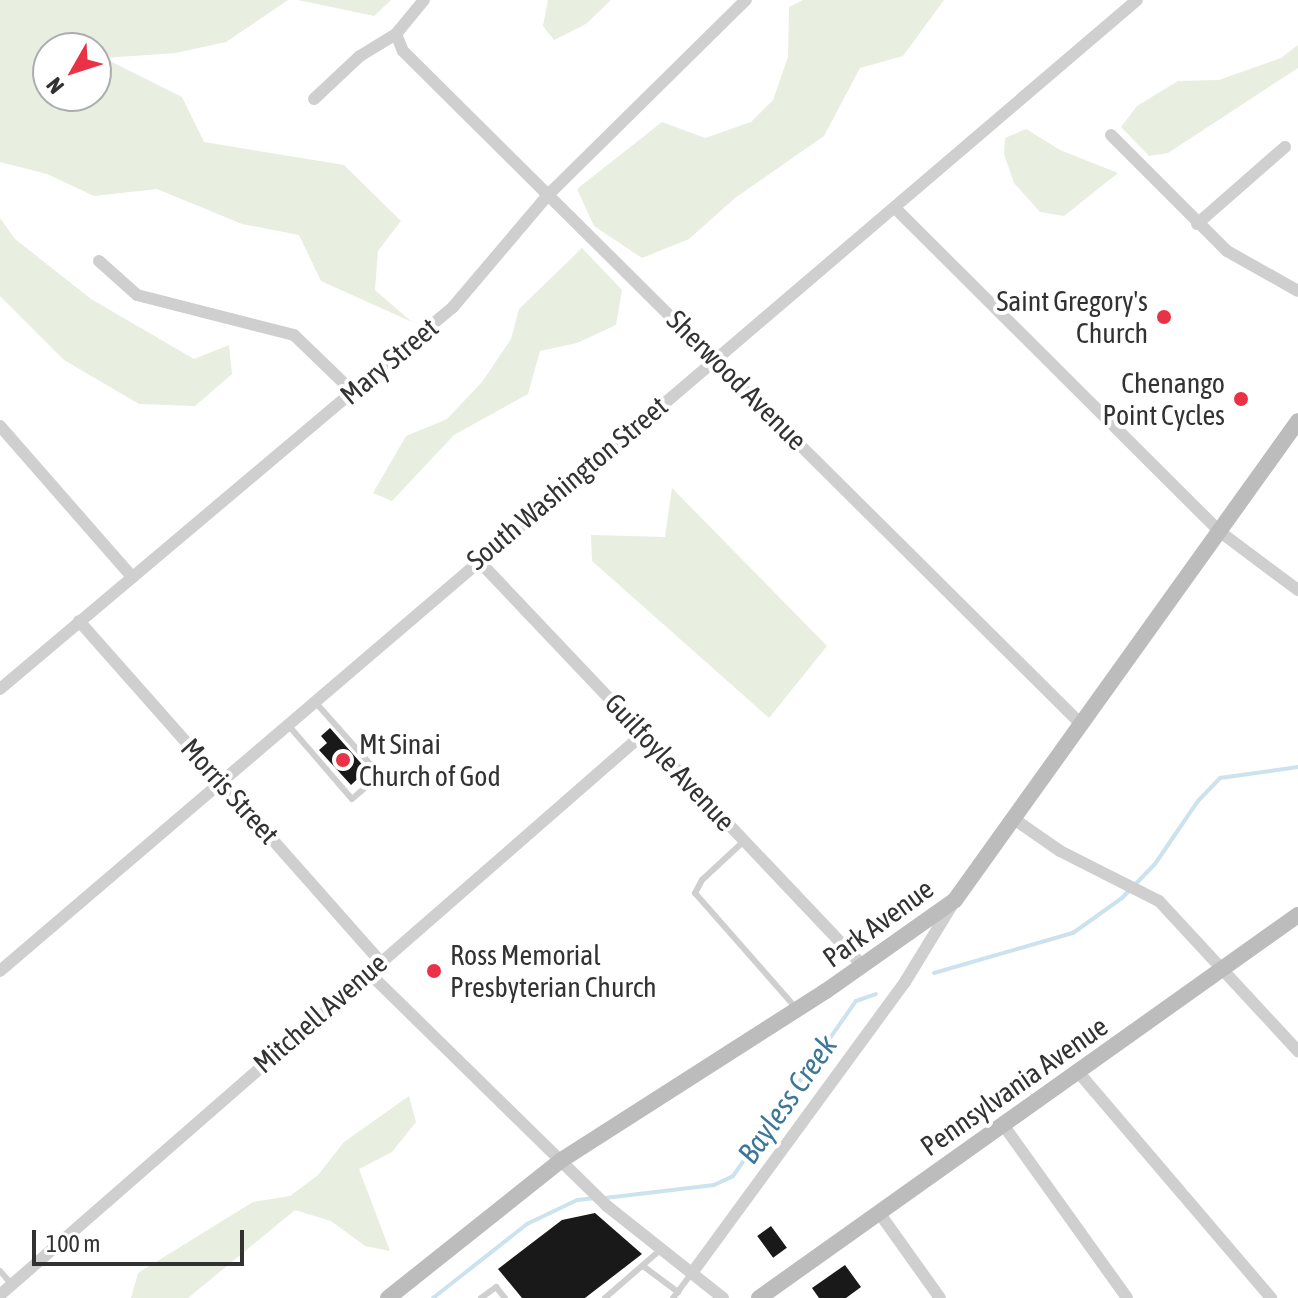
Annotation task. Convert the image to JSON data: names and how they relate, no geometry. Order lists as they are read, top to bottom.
{
  "streets": {
    "street": [
      "Mary Street",
      "Sherwood Avenue",
      "South Washington Street",
      "Guilfoyle Avenue",
      "Morris Street",
      "Park Avenue",
      "Mitchell Avenue",
      "Pennsylvania Avenue"
    ]
  },
  "crossings": [
    ["Mary Street", "Sherwood Avenue"],
    ["Mary Street", "Morris Street"],
    ["Sherwood Avenue", "South Washington Street"],
    ["Sherwood Avenue", "Park Avenue"],
    ["South Washington Street", "Guilfoyle Avenue"],
    ["South Washington Street", "Morris Street"],
    ["Guilfoyle Avenue", "Park Avenue"],
    ["Guilfoyle Avenue", "Mitchell Avenue"],
    ["Morris Street", "Mitchell Avenue"]
  ],
  "water": ["Bayless Creek"],
  "places": [
    "Saint Gregory's Church",
    "Chenango Point Cycles",
    "Mt Sinai Church of God",
    "Ross Memorial Presbyterian Church"
  ],
  "scale_bar": "100 m",
  "north": "bottom left"
}
